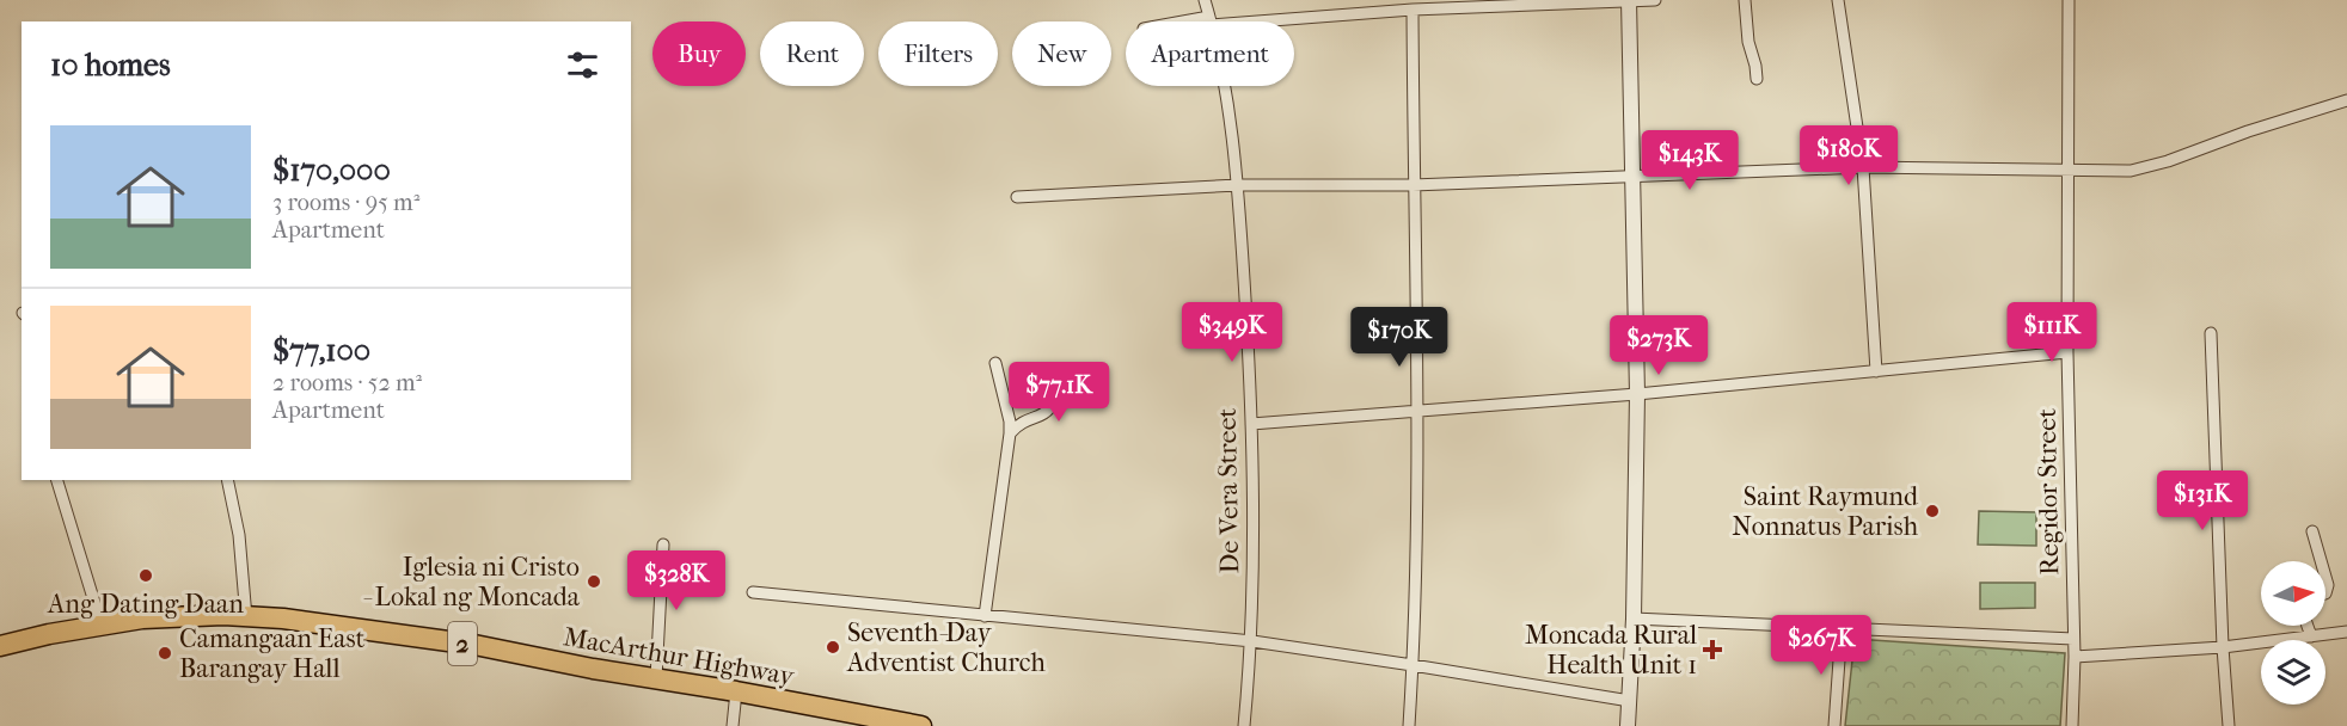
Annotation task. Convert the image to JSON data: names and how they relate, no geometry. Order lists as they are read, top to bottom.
{
  "streets": {
    "highway": ["2", "MacArthur Highway"],
    "street": ["De Vera Street", "Regidor Street"]
  },
  "places": {
    "other": [
      "Saint Raymund Nonnatus Parish",
      "Ang Dating Daan",
      "Iglesia ni Cristo - Lokal ng Moncada",
      "Seventh-Day Adventist Church",
      "Camangaan East Barangay Hall"
    ],
    "health": ["Moncada Rural Health Unit 1"]
  },
  "north": "right",
  "page": {
    "chip": [
      "Buy",
      "Rent",
      "Filters",
      "New",
      "Apartment"
    ],
    "heading": "10 homes",
    "list": [
      {
        "name": "$170,000",
        "note": "3 rooms · 95 m² · Apartment"
      },
      {
        "name": "$77,100",
        "note": "2 rooms · 52 m² · Apartment"
      }
    ],
    "price": [
      "$180K",
      "$143K",
      "$349K",
      "$111K",
      "$170K",
      "$273K",
      "$77.1K",
      "$131K",
      "$328K",
      "$267K"
    ]
  }
}
